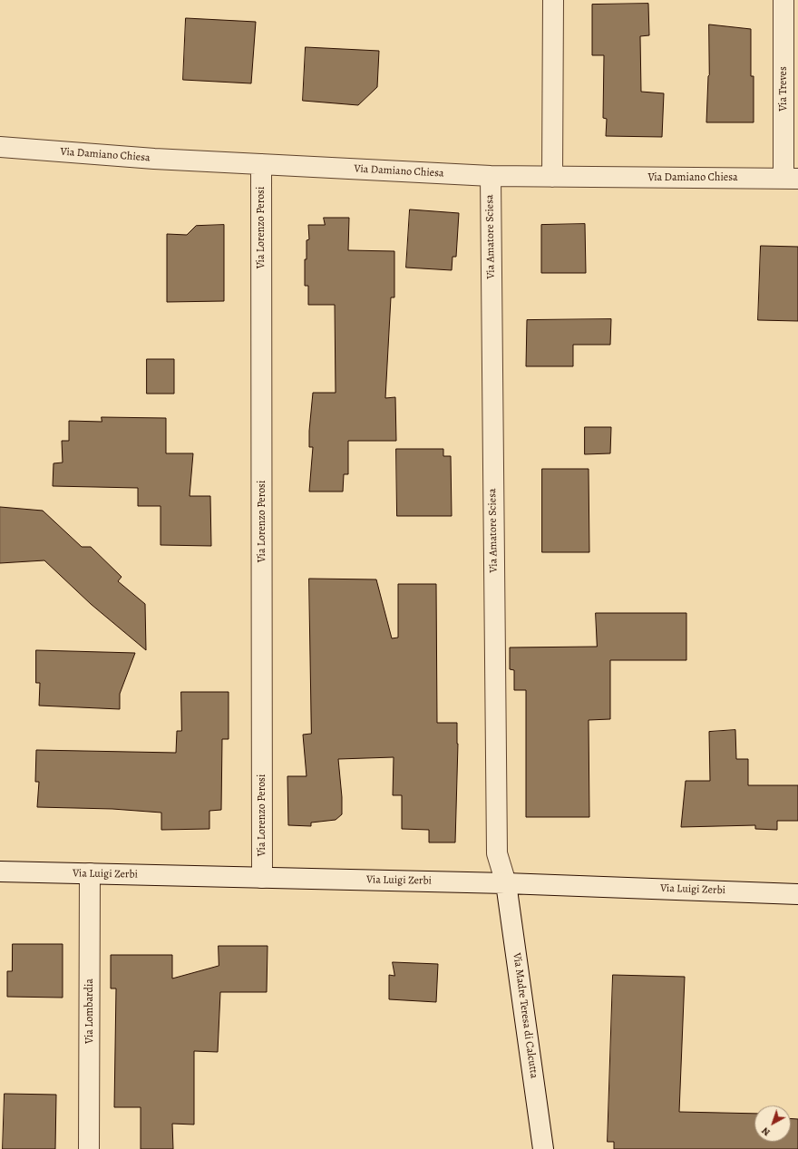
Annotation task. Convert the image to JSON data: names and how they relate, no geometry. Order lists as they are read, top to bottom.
{
  "streets": {
    "street": [
      "Via Treves",
      "Via Damiano Chiesa",
      "Via Lorenzo Perosi",
      "Via Amatore Sciesa",
      "Via Luigi Zerbi",
      "Via Lombardia",
      "Via Madre Teresa di Calcutta"
    ]
  },
  "crossings": [
    ["Via Treves", "Via Damiano Chiesa"],
    ["Via Damiano Chiesa", "Via Lorenzo Perosi"],
    ["Via Damiano Chiesa", "Via Amatore Sciesa"],
    ["Via Lorenzo Perosi", "Via Luigi Zerbi"],
    ["Via Amatore Sciesa", "Via Luigi Zerbi"],
    ["Via Amatore Sciesa", "Via Madre Teresa di Calcutta"],
    ["Via Luigi Zerbi", "Via Lombardia"],
    ["Via Luigi Zerbi", "Via Madre Teresa di Calcutta"]
  ],
  "north": "bottom left"
}
